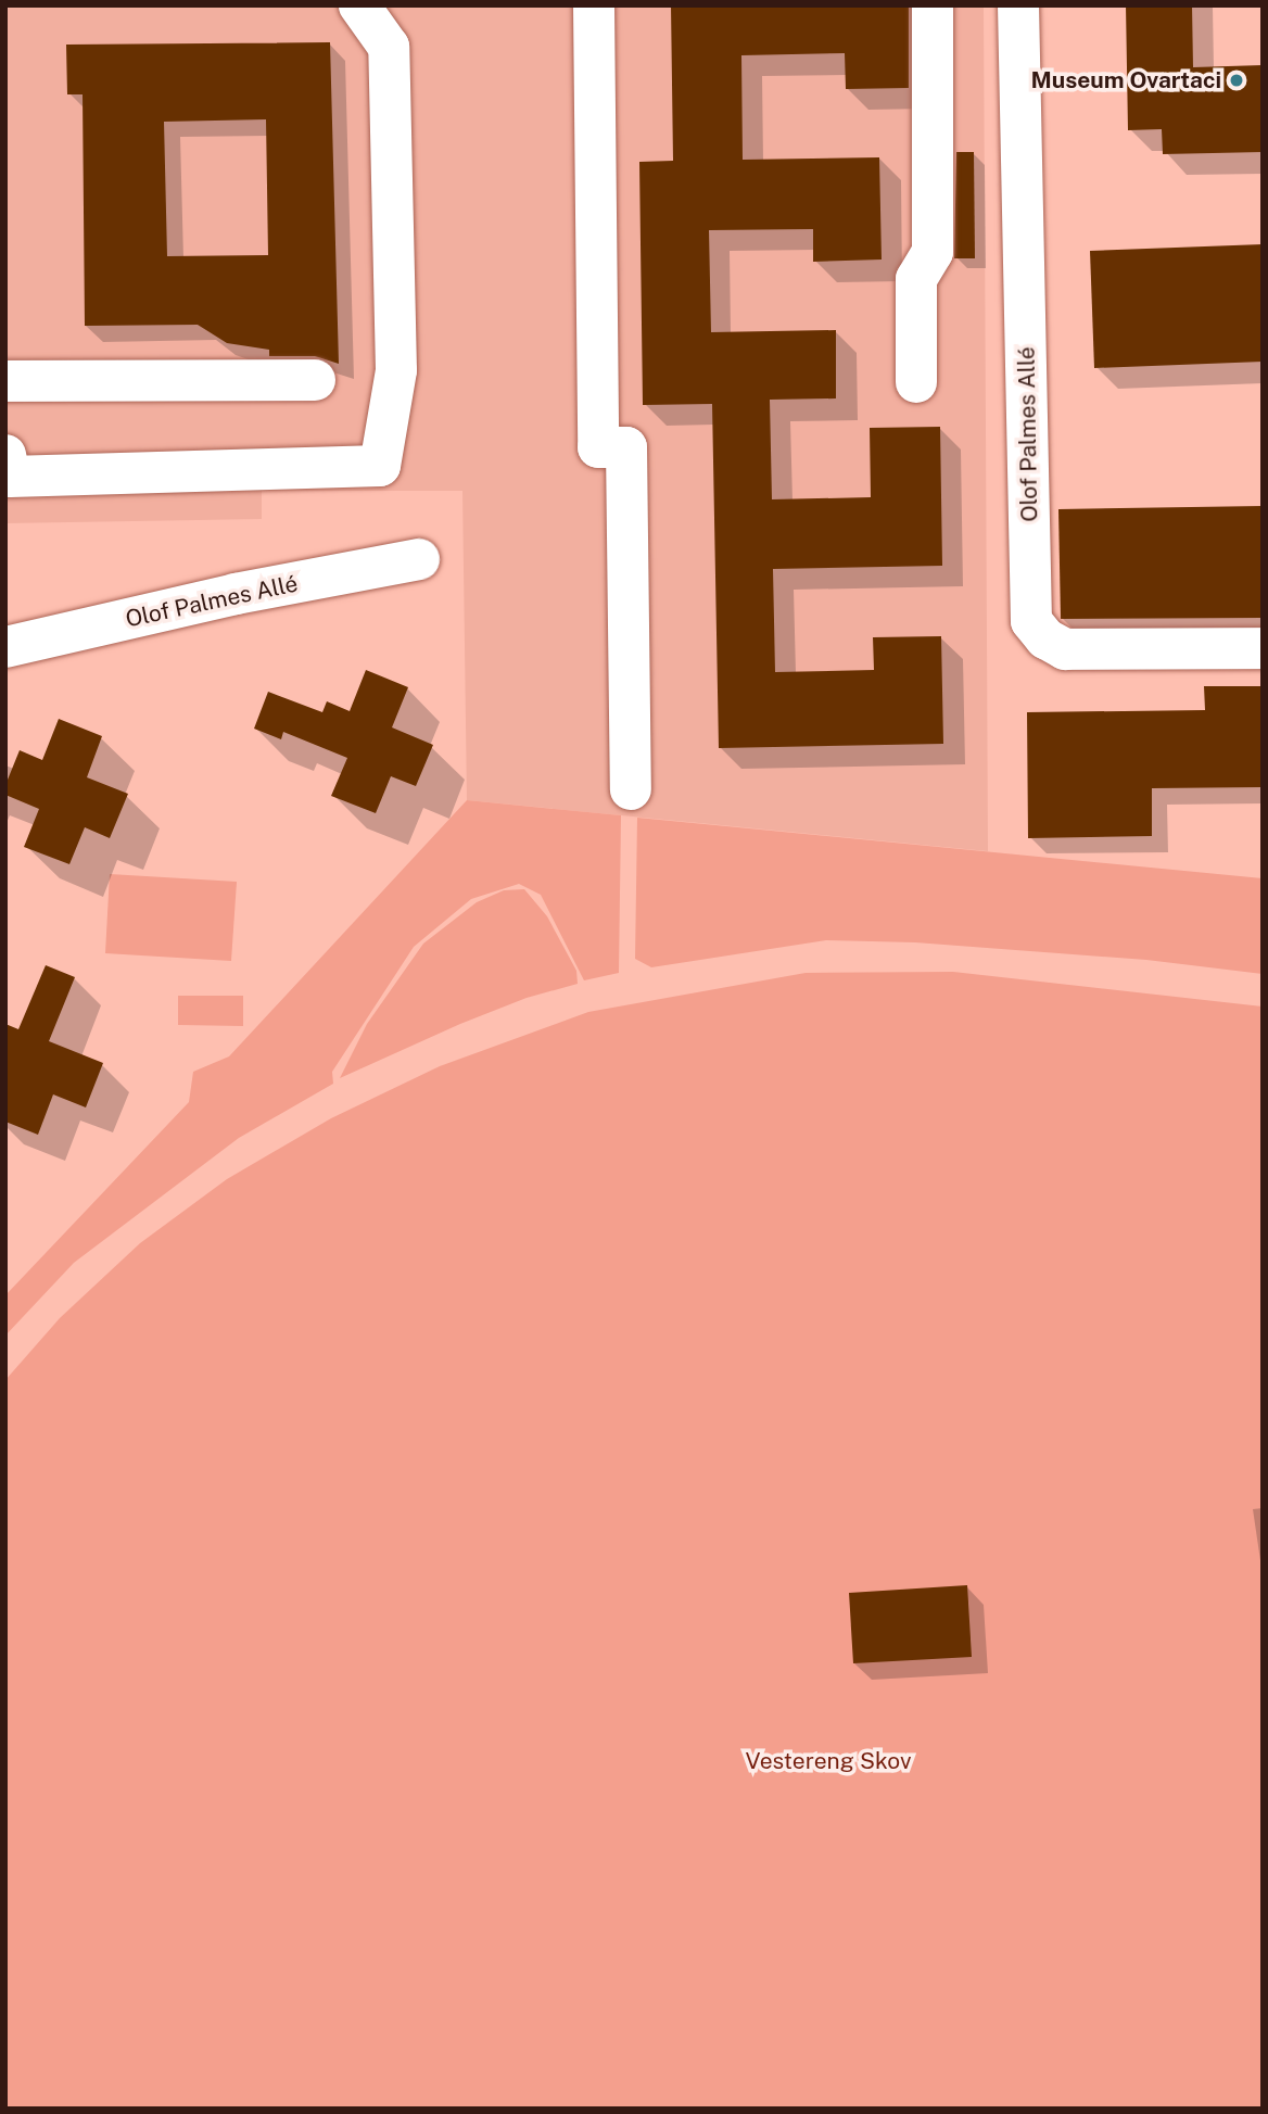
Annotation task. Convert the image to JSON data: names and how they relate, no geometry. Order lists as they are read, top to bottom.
{
  "streets": {
    "street": ["Olof Palmes Allé"]
  },
  "parks": ["Vestereng Skov"],
  "places": ["Museum Ovartaci"]
}
